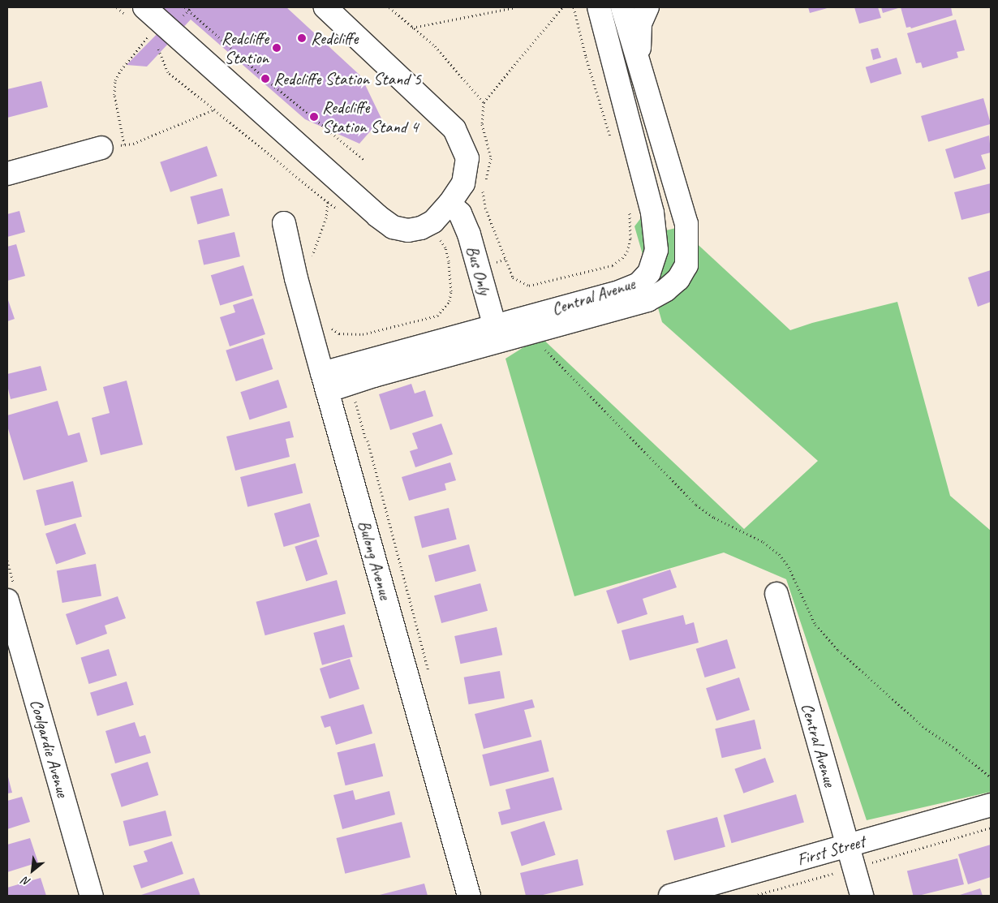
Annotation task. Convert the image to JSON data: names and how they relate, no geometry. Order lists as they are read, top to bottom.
{
  "streets": {
    "street": [
      "Bus Only",
      "Central Avenue",
      "Bulong Avenue",
      "Coolgardie Avenue",
      "First Street"
    ]
  },
  "crossings": [
    ["Bus Only", "Central Avenue"],
    ["Central Avenue", "Bulong Avenue"],
    ["Central Avenue", "First Street"]
  ],
  "places": [
    "Redcliffe",
    "Redcliffe Station",
    "Redcliffe Station Stand 5",
    "Redcliffe Station Stand 4"
  ],
  "north": "bottom left"
}
